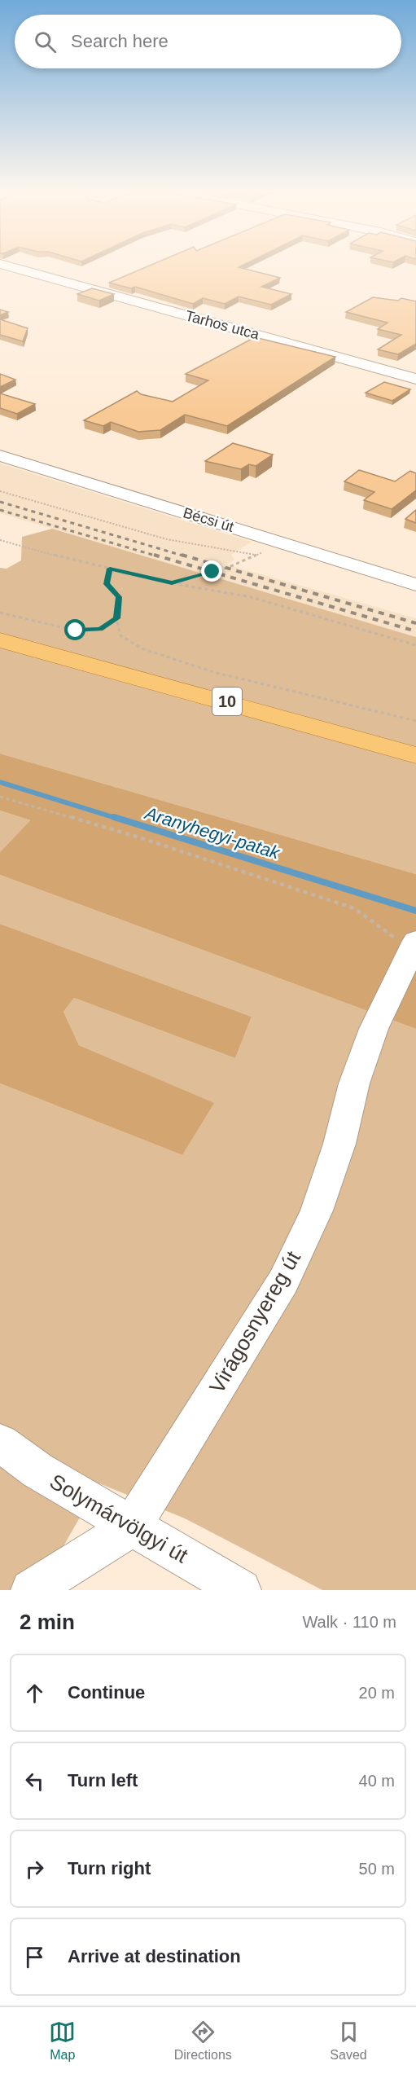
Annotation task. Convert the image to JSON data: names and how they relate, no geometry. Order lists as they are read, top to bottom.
{
  "streets": {
    "main road": ["10"],
    "street": [
      "Tarhos utca",
      "Bécsi út",
      "Virágosnyereg út",
      "Solymárvölgyi út"
    ]
  },
  "crossings": [
    ["Virágosnyereg út", "Solymárvölgyi út"]
  ],
  "water": ["Aranyhegyi-patak"],
  "page": {
    "search": "Search here",
    "heading": ["2 min", "Walk · 110 m"],
    "list": [
      ["Continue", "20 m"],
      ["Turn left", "40 m"],
      ["Turn right", "50 m"],
      "Arrive at destination"
    ],
    "nav": ["Map", "Directions", "Saved"]
  }
}
